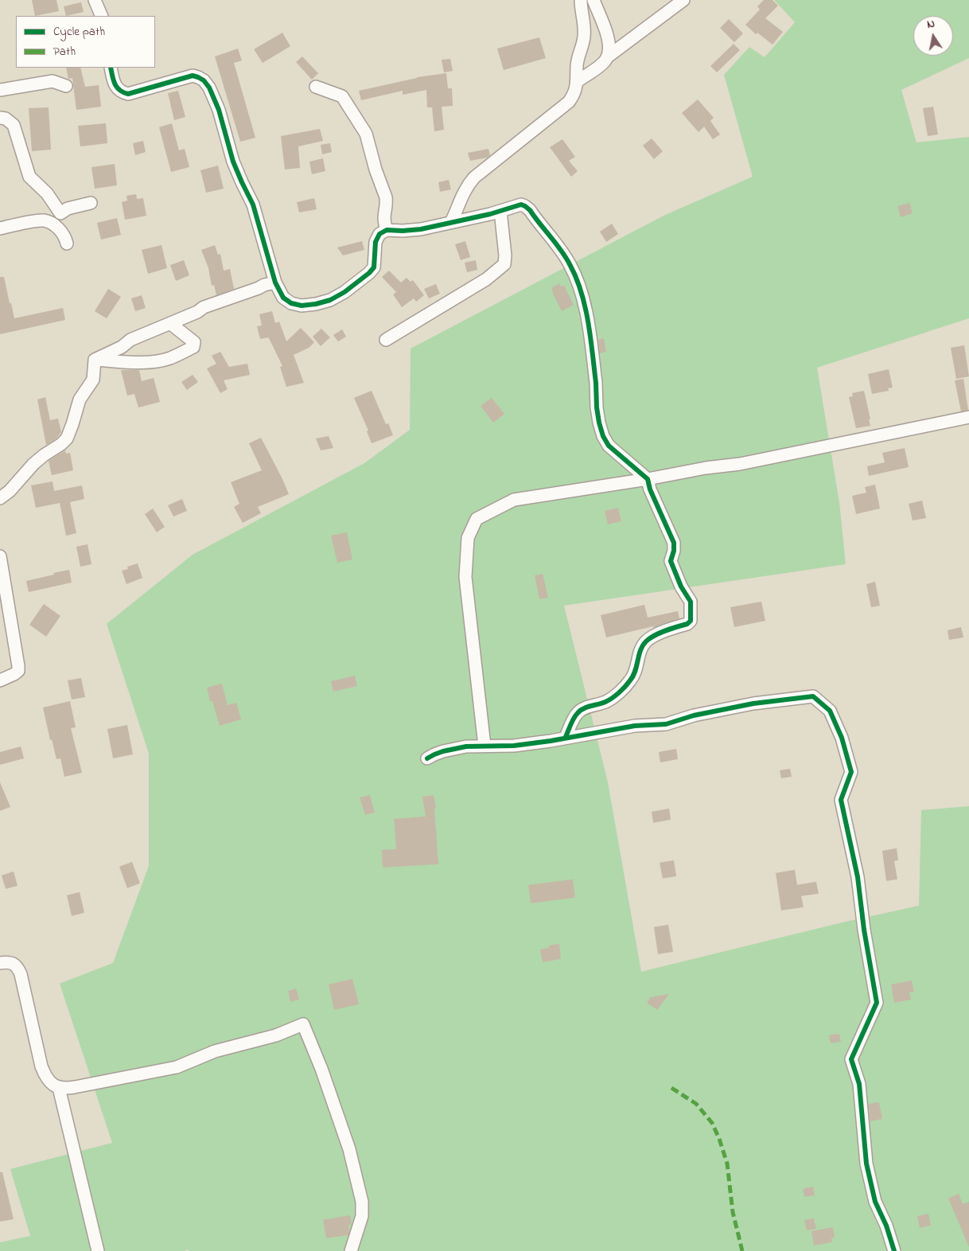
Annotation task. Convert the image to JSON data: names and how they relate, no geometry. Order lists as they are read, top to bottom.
{
  "legend": ["Cycle path", "Path"],
  "north": "top"
}
